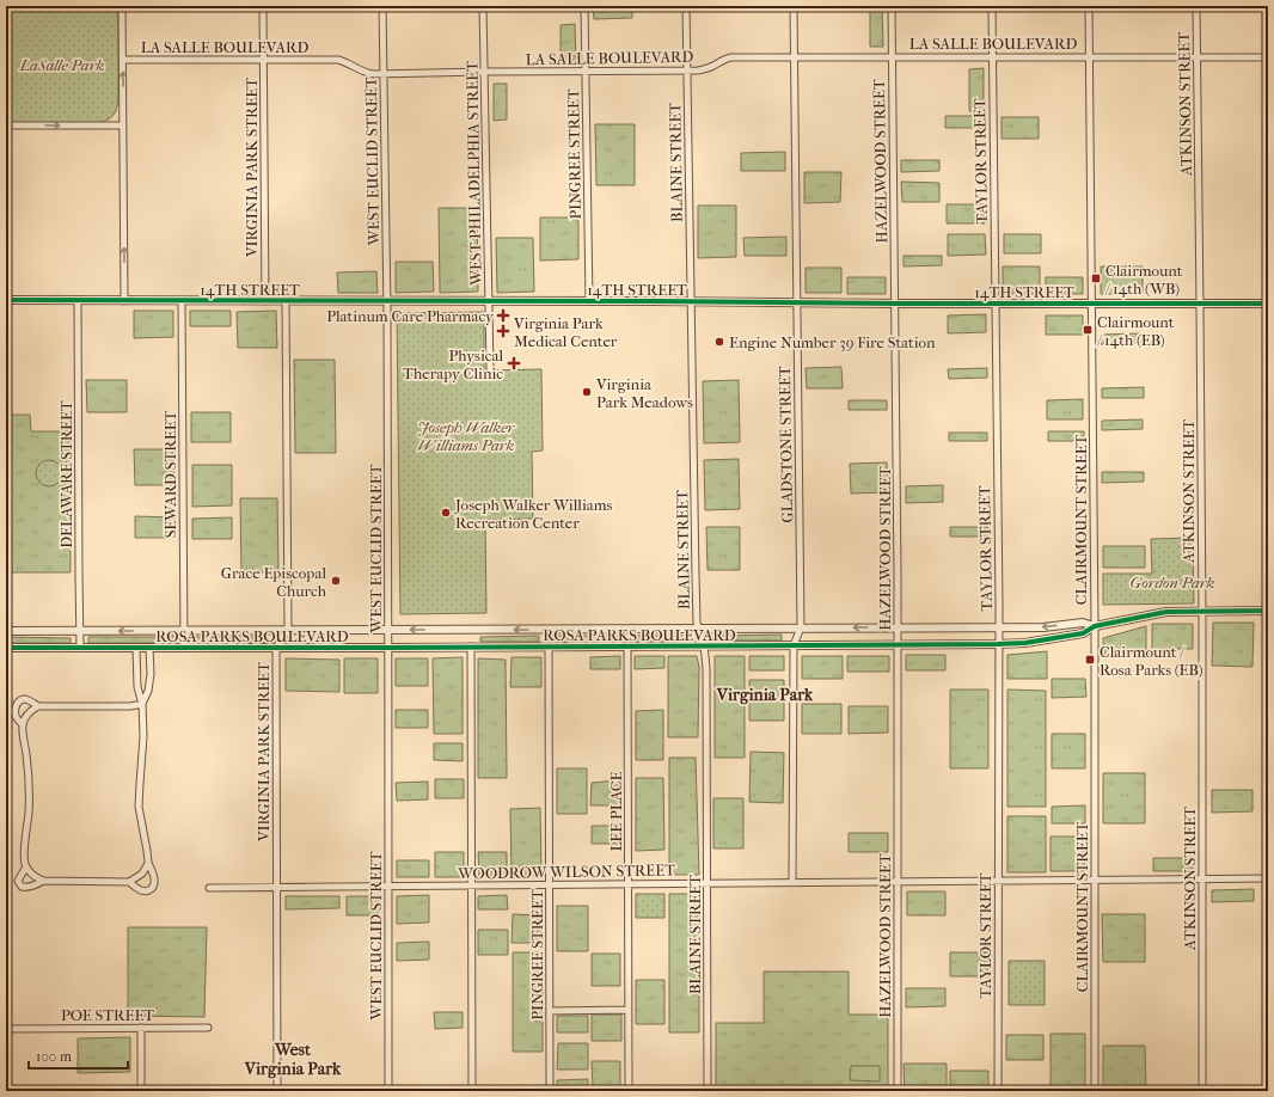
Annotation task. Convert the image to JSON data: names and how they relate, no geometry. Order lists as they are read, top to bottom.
{
  "streets": {
    "street": [
      "LA SALLE BOULEVARD",
      "ATKINSON STREET",
      "PINGREE STREET",
      "WEST EUCLID STREET",
      "HAZELWOOD STREET",
      "TAYLOR STREET",
      "BLAINE STREET",
      "VIRGINIA PARK STREET",
      "WEST PHILADELPHIA STREET",
      "14TH STREET",
      "GLADSTONE STREET",
      "DELAWARE STREET",
      "SEWARD STREET",
      "CLAIRMOUNT STREET",
      "ROSA PARKS BOULEVARD",
      "LEE PLACE",
      "WOODROW WILSON STREET",
      "POE STREET"
    ]
  },
  "crossings": [
    ["LA SALLE BOULEVARD", "ATKINSON STREET"],
    ["LA SALLE BOULEVARD", "PINGREE STREET"],
    ["LA SALLE BOULEVARD", "WEST EUCLID STREET"],
    ["LA SALLE BOULEVARD", "HAZELWOOD STREET"],
    ["LA SALLE BOULEVARD", "TAYLOR STREET"],
    ["LA SALLE BOULEVARD", "BLAINE STREET"],
    ["LA SALLE BOULEVARD", "VIRGINIA PARK STREET"],
    ["LA SALLE BOULEVARD", "WEST PHILADELPHIA STREET"],
    ["LA SALLE BOULEVARD", "GLADSTONE STREET"],
    ["LA SALLE BOULEVARD", "CLAIRMOUNT STREET"],
    ["ATKINSON STREET", "14TH STREET"],
    ["ATKINSON STREET", "ROSA PARKS BOULEVARD"],
    ["ATKINSON STREET", "WOODROW WILSON STREET"],
    ["PINGREE STREET", "14TH STREET"],
    ["PINGREE STREET", "ROSA PARKS BOULEVARD"],
    ["PINGREE STREET", "WOODROW WILSON STREET"],
    ["WEST EUCLID STREET", "14TH STREET"],
    ["WEST EUCLID STREET", "ROSA PARKS BOULEVARD"],
    ["WEST EUCLID STREET", "WOODROW WILSON STREET"],
    ["HAZELWOOD STREET", "14TH STREET"],
    ["HAZELWOOD STREET", "ROSA PARKS BOULEVARD"],
    ["HAZELWOOD STREET", "WOODROW WILSON STREET"],
    ["TAYLOR STREET", "14TH STREET"],
    ["TAYLOR STREET", "ROSA PARKS BOULEVARD"],
    ["TAYLOR STREET", "WOODROW WILSON STREET"],
    ["BLAINE STREET", "14TH STREET"],
    ["BLAINE STREET", "ROSA PARKS BOULEVARD"],
    ["BLAINE STREET", "WOODROW WILSON STREET"],
    ["VIRGINIA PARK STREET", "14TH STREET"],
    ["VIRGINIA PARK STREET", "ROSA PARKS BOULEVARD"],
    ["VIRGINIA PARK STREET", "WOODROW WILSON STREET"],
    ["WEST PHILADELPHIA STREET", "14TH STREET"],
    ["14TH STREET", "GLADSTONE STREET"],
    ["14TH STREET", "DELAWARE STREET"],
    ["14TH STREET", "SEWARD STREET"],
    ["14TH STREET", "CLAIRMOUNT STREET"],
    ["GLADSTONE STREET", "ROSA PARKS BOULEVARD"],
    ["GLADSTONE STREET", "WOODROW WILSON STREET"],
    ["DELAWARE STREET", "ROSA PARKS BOULEVARD"],
    ["SEWARD STREET", "ROSA PARKS BOULEVARD"],
    ["CLAIRMOUNT STREET", "ROSA PARKS BOULEVARD"],
    ["CLAIRMOUNT STREET", "WOODROW WILSON STREET"],
    ["ROSA PARKS BOULEVARD", "LEE PLACE"],
    ["LEE PLACE", "WOODROW WILSON STREET"]
  ],
  "districts": ["Virginia Park", "West Virginia Park"],
  "parks": ["LaSalle Park", "Joseph Walker Williams Park", "Gordon Park"],
  "places": {
    "transit": ["Clairmount / 14th (WB)", "Clairmount / 14th (EB)", "Clairmount / Rosa Parks (EB)"],
    "health": ["Platinum Care Pharmacy", "Virginia Park Medical Center", "Physical Therapy Clinic"],
    "other": [
      "Engine Number 39 Fire Station",
      "Virginia Park Meadows",
      "Joseph Walker Williams Recreation Center",
      "Grace Episcopal Church"
    ]
  },
  "scale_bar": "100 m"
}
